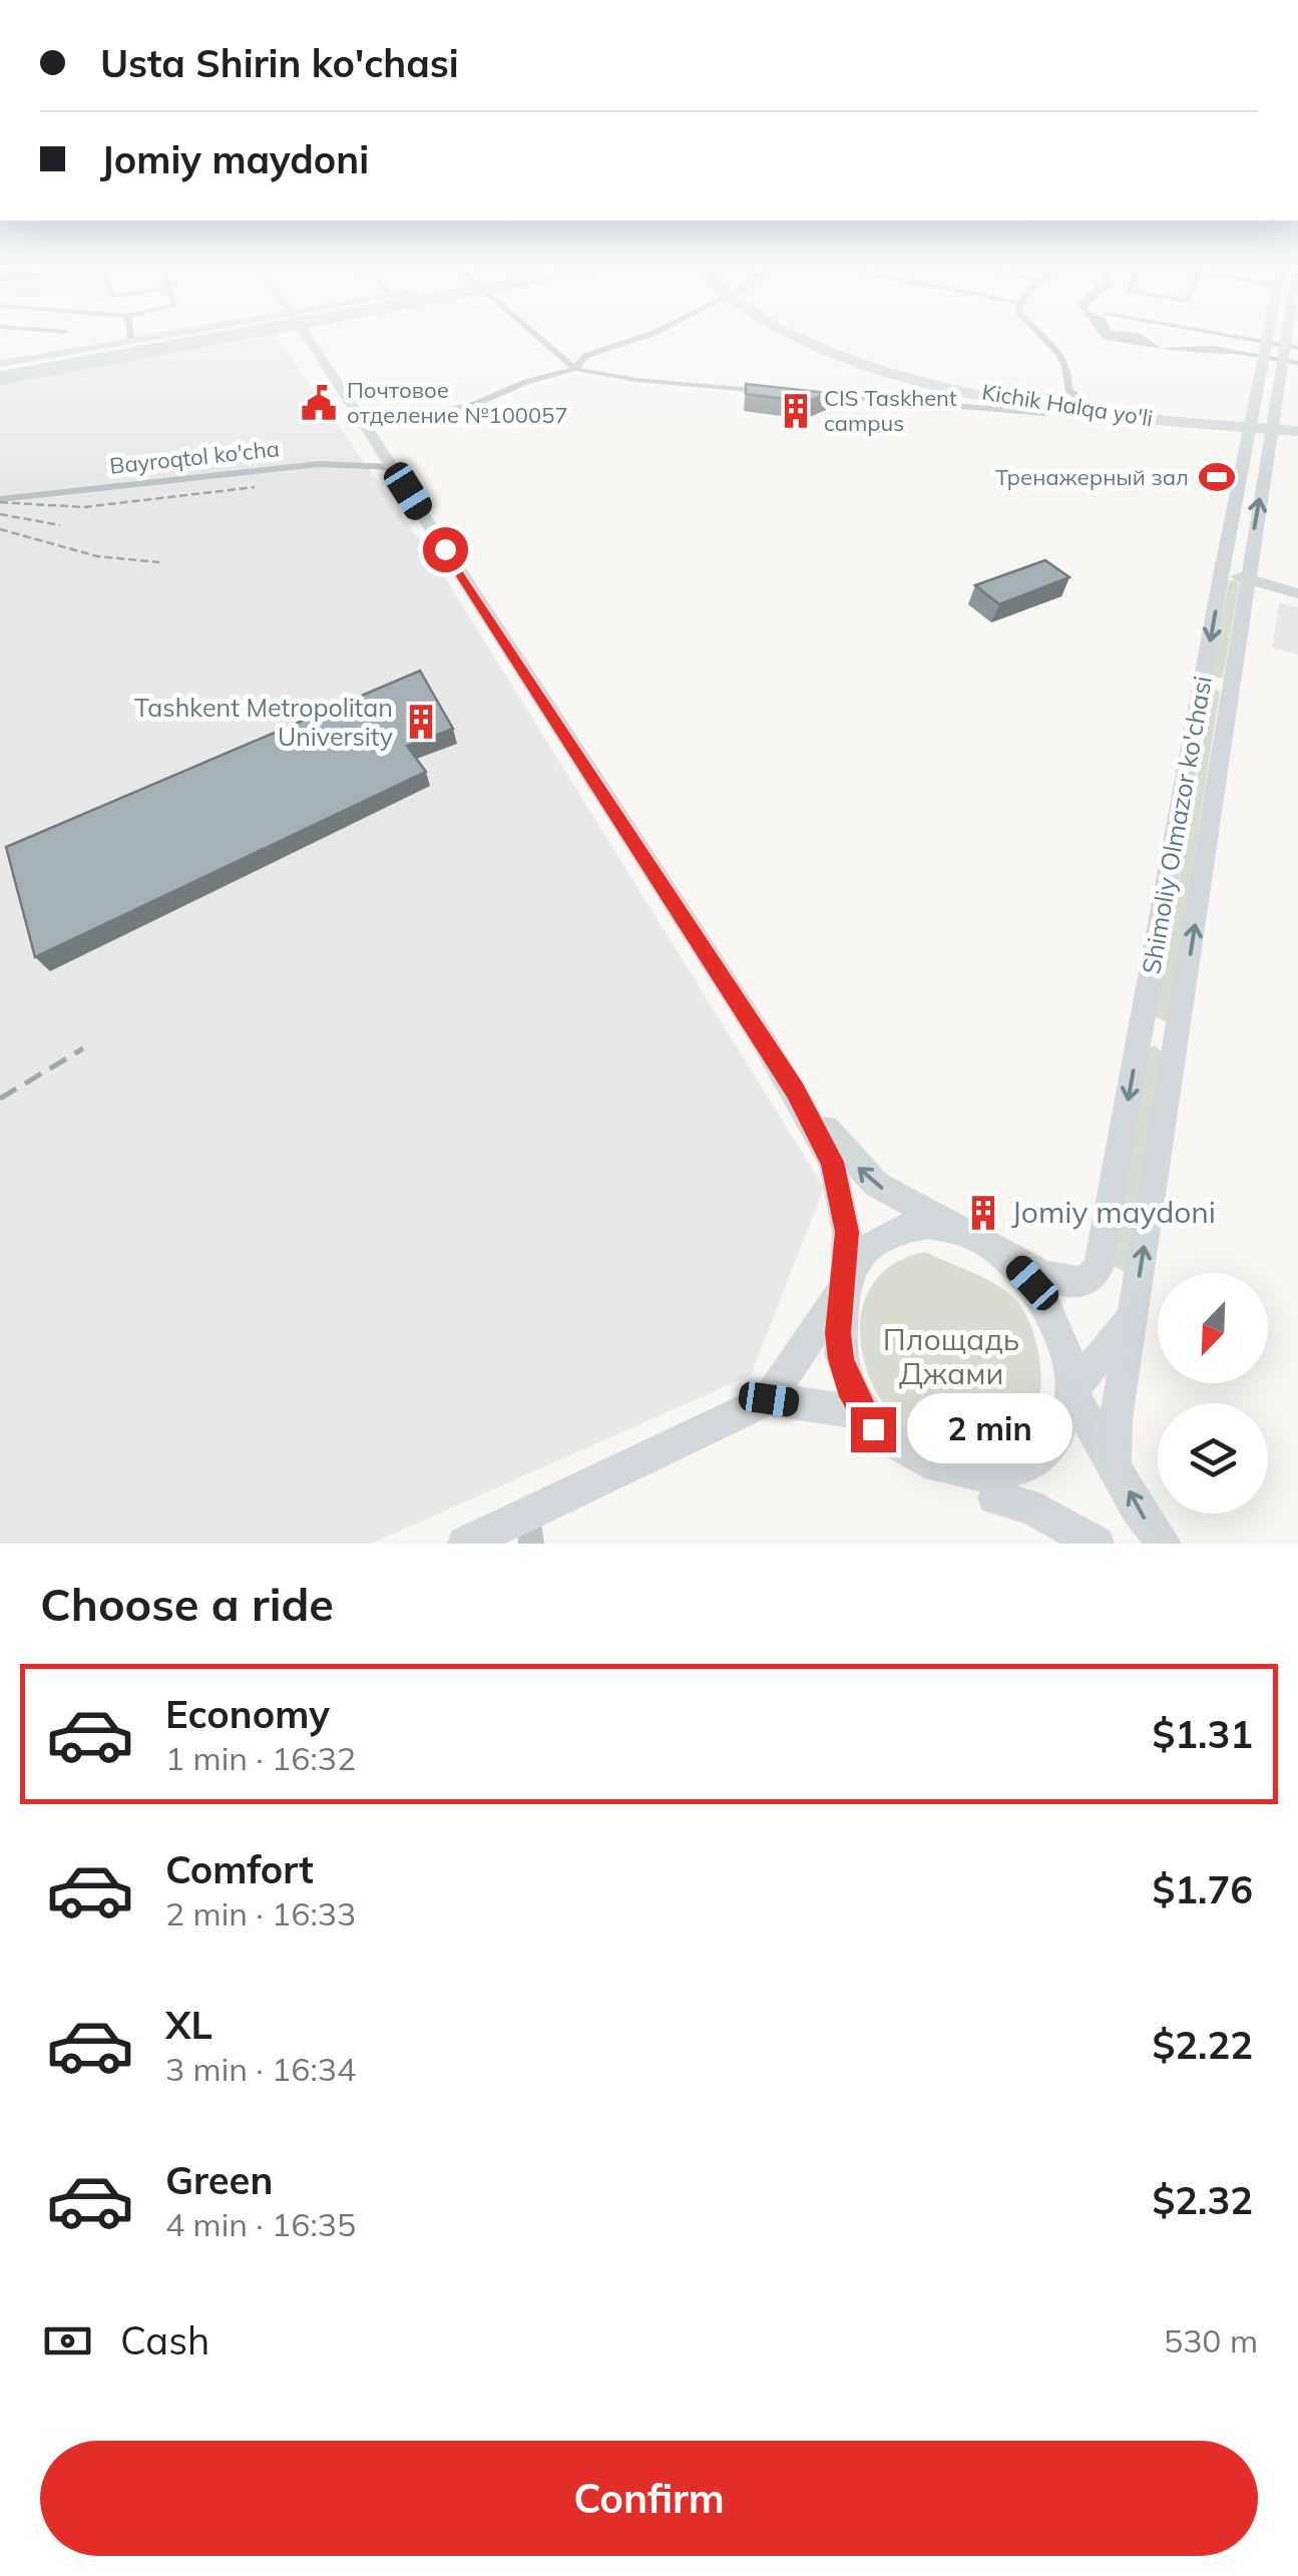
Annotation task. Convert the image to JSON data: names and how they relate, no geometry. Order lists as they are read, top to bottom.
{
  "streets": {
    "highway": ["Kichik Halqa yo'li"],
    "main road": ["Shimoliy Olmazor ko'chasi"],
    "street": ["Bayroqtol ko'cha"]
  },
  "crossings": [
    ["Kichik Halqa yo'li", "Shimoliy Olmazor ko'chasi"]
  ],
  "parks": ["Площадь Джами"],
  "places": {
    "public building": ["Почтовое отделение №100057"],
    "building": ["CIS Taskhent campus", "Tashkent Metropolitan University", "Jomiy maydoni"],
    "sports": ["Тренажерный зал"]
  },
  "north": "bottom left",
  "page": {
    "banner": ["Usta Shirin ko'chasi", "Jomiy maydoni"],
    "bubble": "2 min",
    "heading": "Choose a ride",
    "list": [
      {
        "name": "Economy",
        "note": "1 min · 16:32",
        "value": "$1.31"
      },
      {
        "name": "Comfort",
        "note": "2 min · 16:33",
        "value": "$1.76"
      },
      {
        "name": "XL",
        "note": "3 min · 16:34",
        "value": "$2.22"
      },
      {
        "name": "Green",
        "note": "4 min · 16:35",
        "value": "$2.32"
      }
    ],
    "pay": ["Cash", "530 m"],
    "buttons": "Confirm"
  }
}
